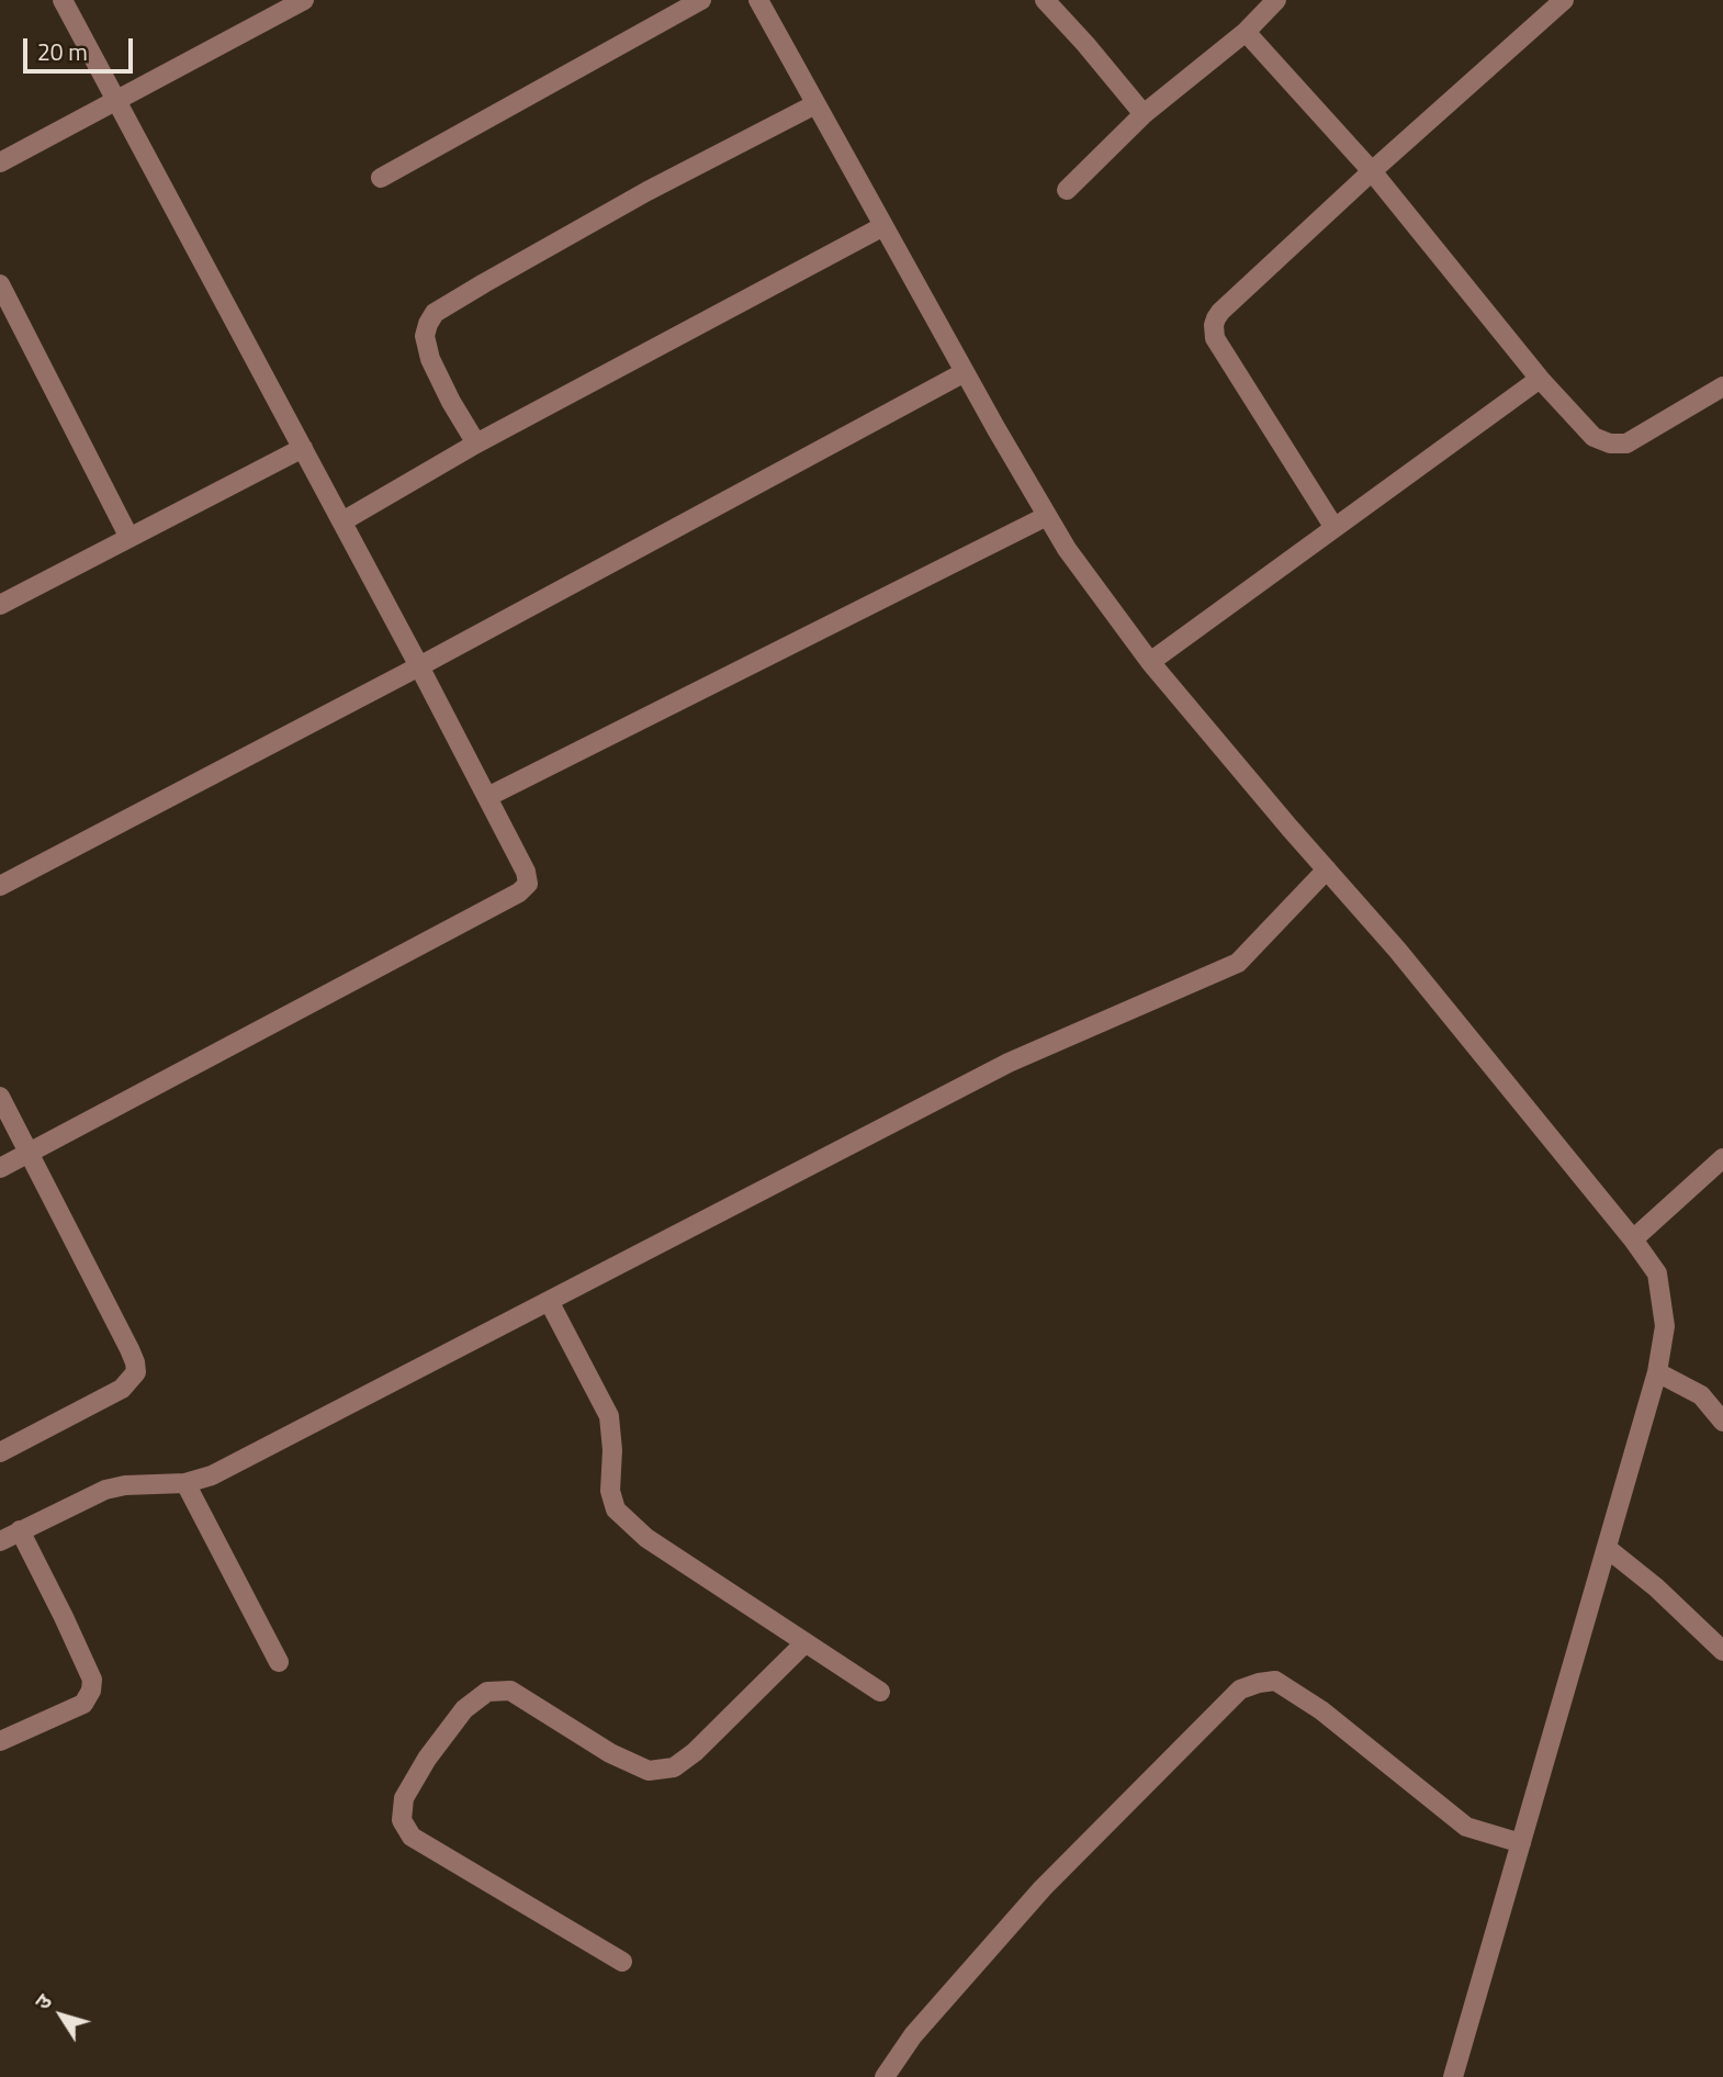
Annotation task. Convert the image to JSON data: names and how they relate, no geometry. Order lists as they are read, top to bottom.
{
  "scale_bar": "20 m",
  "north": "top left"
}
